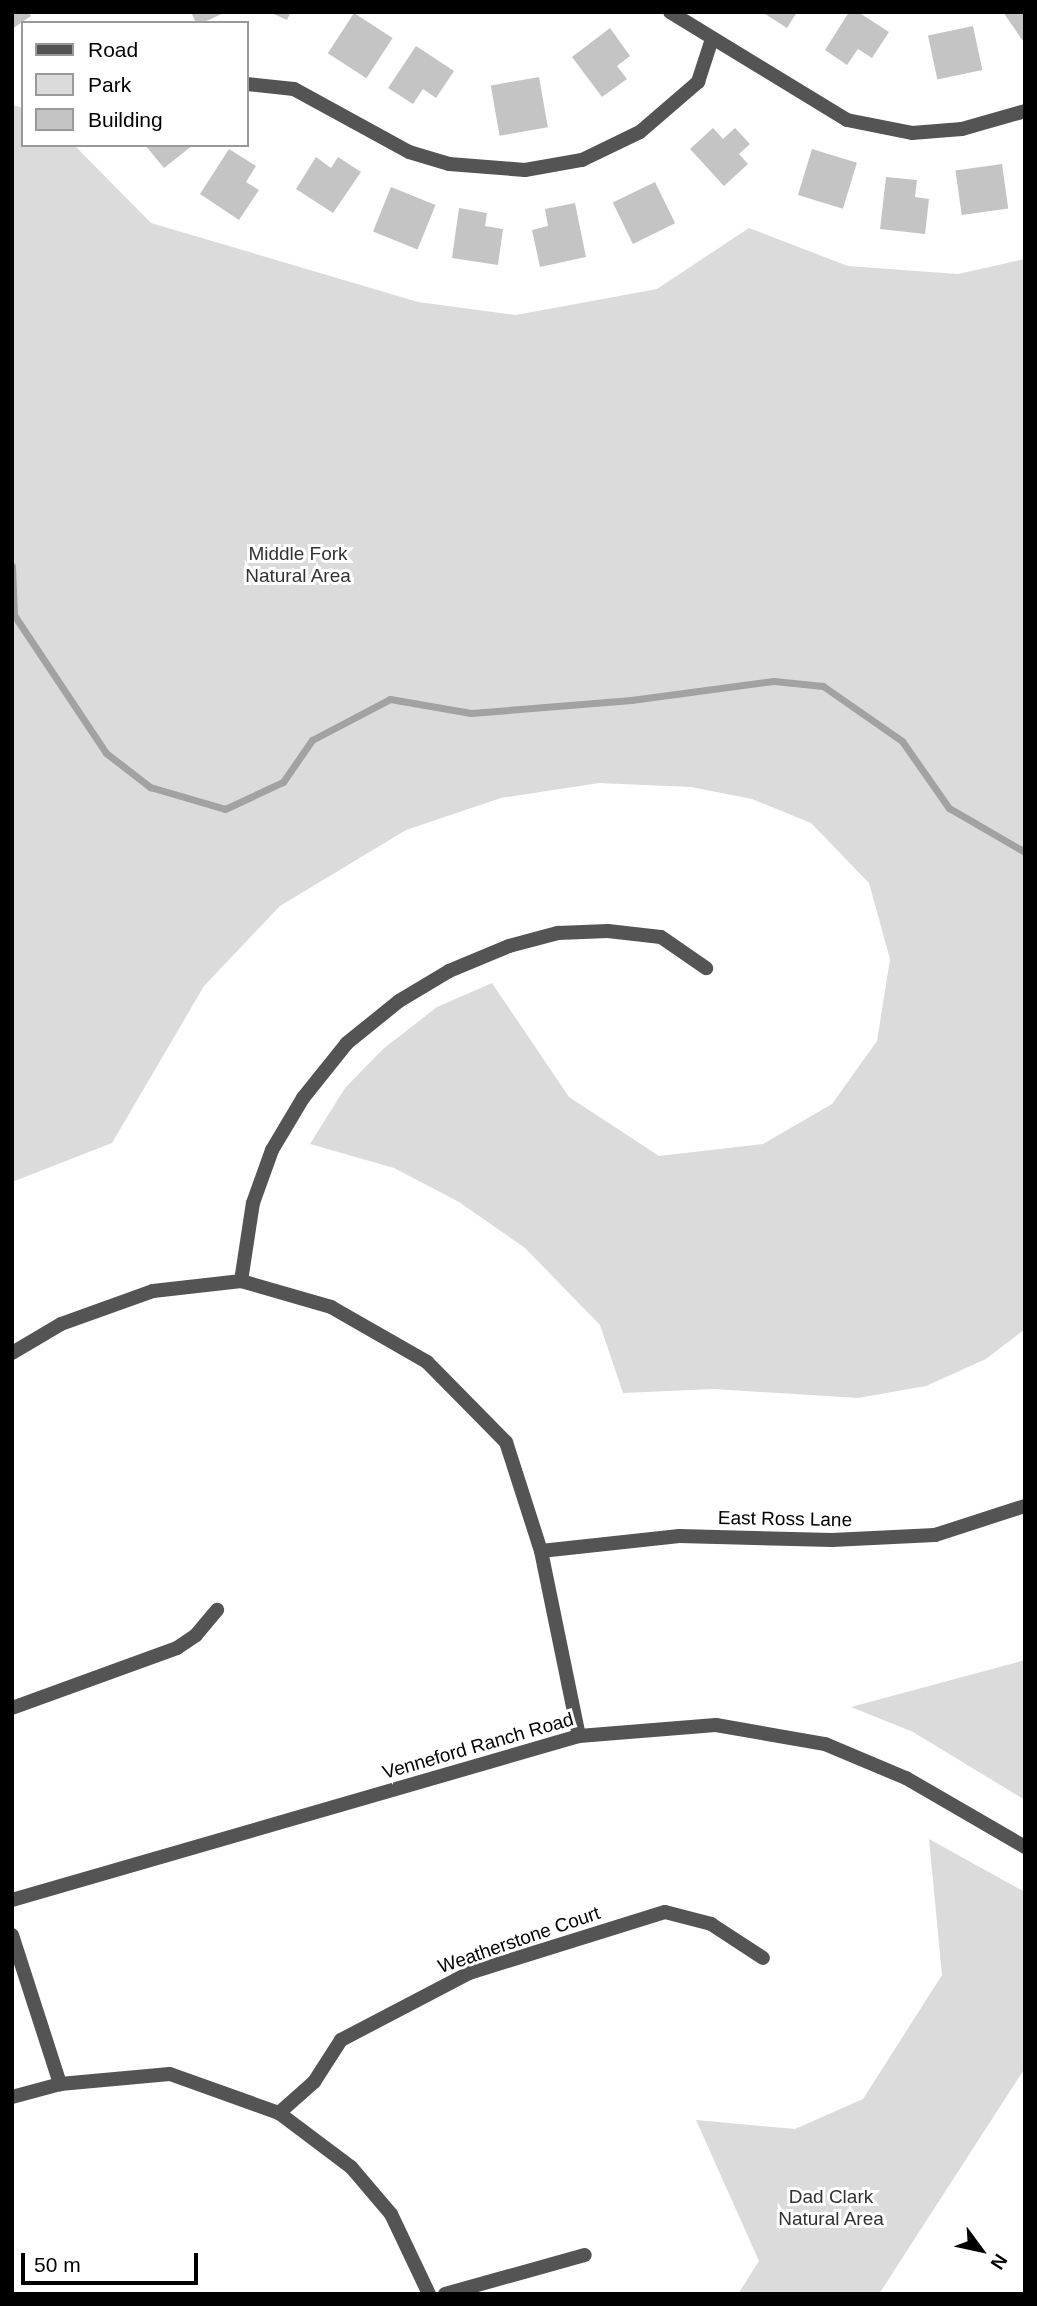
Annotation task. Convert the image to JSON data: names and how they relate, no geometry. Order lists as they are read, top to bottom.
{
  "streets": {
    "street": ["East Ross Lane", "Venneford Ranch Road", "Weatherstone Court"]
  },
  "parks": ["Middle Fork Natural Area", "Dad Clark Natural Area"],
  "legend": ["Road", "Park", "Building"],
  "scale_bar": "50 m",
  "north": "bottom right"
}
